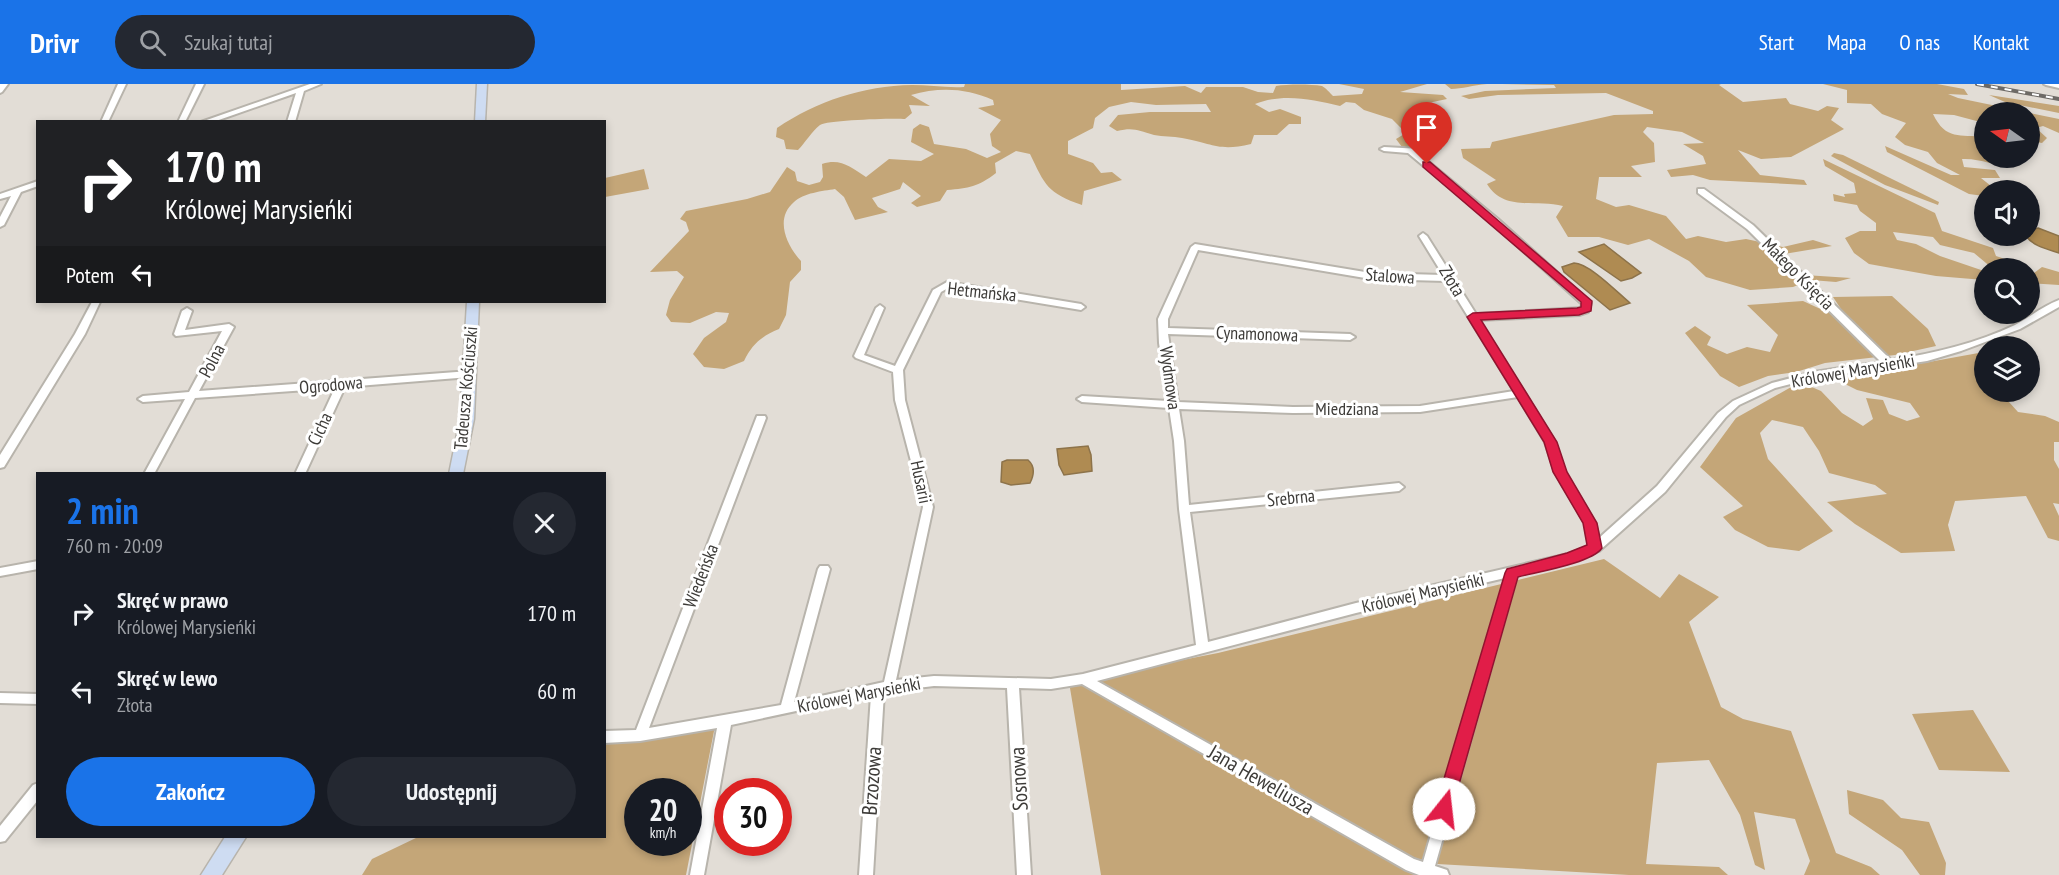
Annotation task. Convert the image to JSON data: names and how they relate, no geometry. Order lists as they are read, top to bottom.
{
  "streets": {
    "main road": ["Tadeusza Kościuszki"],
    "street": [
      "Małego Księcia",
      "Stalowa",
      "Złota",
      "Hetmańska",
      "Cynamonowa",
      "Polna",
      "Królowej Marysieńki",
      "Wydmowa",
      "Ogrodowa",
      "Miedziana",
      "Cicha",
      "Husarii",
      "Srebrna",
      "Wiedeńska",
      "Sosnowa",
      "Jana Heweliusza",
      "Brzozowa"
    ]
  },
  "crossings": [
    ["Małego Księcia", "Królowej Marysieńki"],
    ["Stalowa", "Złota"],
    ["Stalowa", "Wydmowa"],
    ["Złota", "Królowej Marysieńki"],
    ["Złota", "Miedziana"],
    ["Hetmańska", "Husarii"],
    ["Cynamonowa", "Wydmowa"],
    ["Polna", "Ogrodowa"],
    ["Królowej Marysieńki", "Wydmowa"],
    ["Królowej Marysieńki", "Husarii"],
    ["Królowej Marysieńki", "Wiedeńska"],
    ["Królowej Marysieńki", "Sosnowa"],
    ["Królowej Marysieńki", "Jana Heweliusza"],
    ["Królowej Marysieńki", "Brzozowa"],
    ["Wydmowa", "Miedziana"],
    ["Wydmowa", "Srebrna"],
    ["Ogrodowa", "Tadeusza Kościuszki"],
    ["Ogrodowa", "Cicha"],
    ["Husarii", "Brzozowa"]
  ],
  "north": "left",
  "page": {
    "header": "Drivr",
    "search": "Szukaj tutaj",
    "nav": [
      "Start",
      "Mapa",
      "O nas",
      "Kontakt"
    ],
    "turn": ["170 m", "Królowej Marysieńki"],
    "then": "Potem",
    "heading": ["2 min", "760 m · 20:09"],
    "list": [
      {
        "name": "Skręć w prawo",
        "note": "Królowej Marysieńki",
        "value": "170 m"
      },
      {
        "name": "Skręć w lewo",
        "note": "Złota",
        "value": "60 m"
      }
    ],
    "buttons": ["Zakończ", "Udostępnij"],
    "speed": "20 km/h",
    "limit": "30"
  }
}
